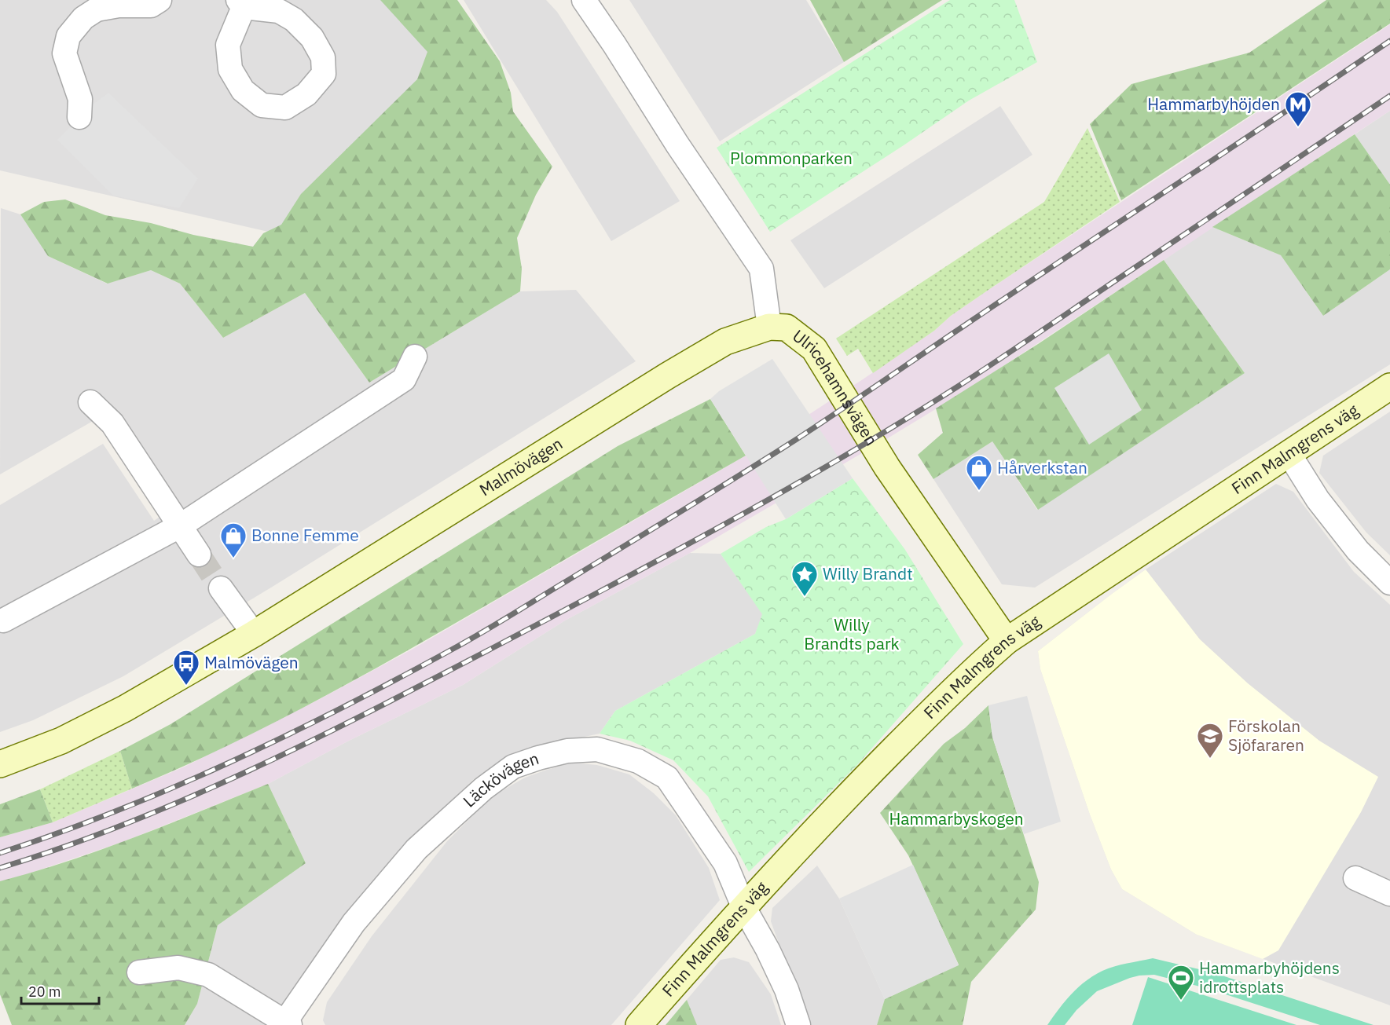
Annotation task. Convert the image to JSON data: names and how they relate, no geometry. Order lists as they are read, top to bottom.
{
  "streets": {
    "street": [
      "Ulricehamnsvägen",
      "Finn Malmgrens väg",
      "Malmövägen",
      "Läckövägen"
    ]
  },
  "crossings": [
    ["Ulricehamnsvägen", "Finn Malmgrens väg"],
    ["Ulricehamnsvägen", "Malmövägen"],
    ["Finn Malmgrens väg", "Läckövägen"]
  ],
  "parks": ["Plommonparken", "Willy Brandts park", "Hammarbyskogen"],
  "places": {
    "metro station": ["Hammarbyhöjden"],
    "shop": ["Hårverkstan", "Bonne Femme"],
    "place": ["Willy Brandt"],
    "bus stop": ["Malmövägen"],
    "school or university": ["Förskolan Sjöfararen"],
    "sports": ["Hammarbyhöjdens idrottsplats"]
  },
  "scale_bar": "20 m"
}
